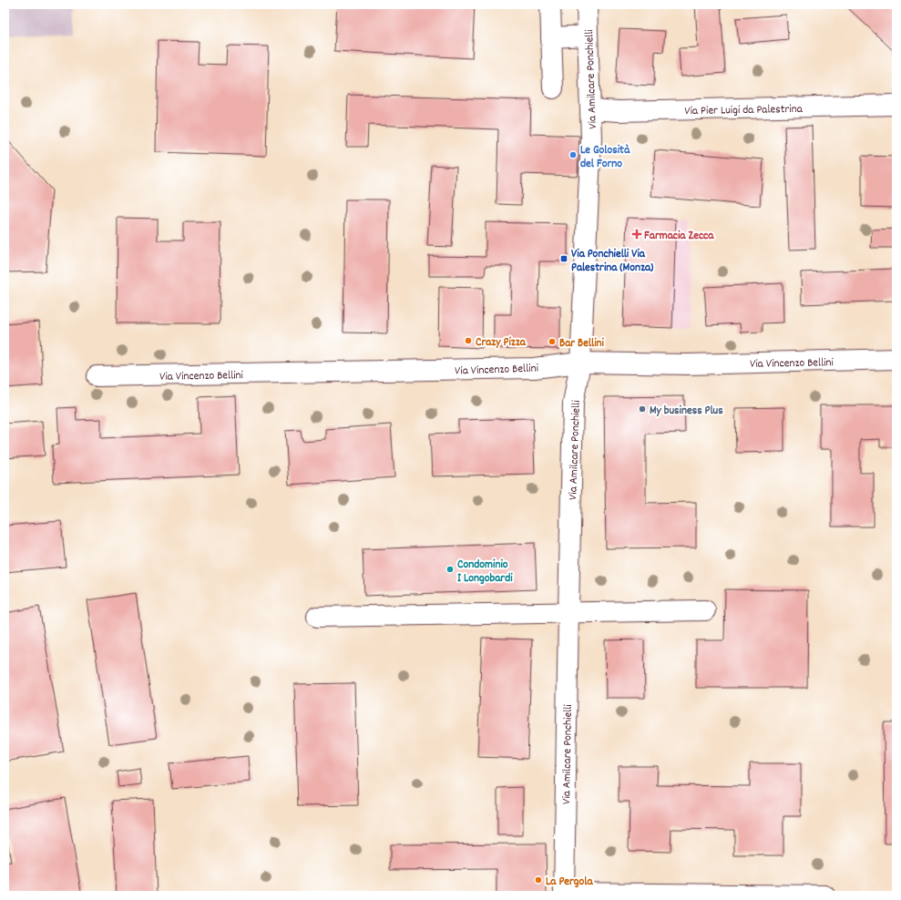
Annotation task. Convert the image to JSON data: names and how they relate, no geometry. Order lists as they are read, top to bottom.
{
  "streets": {
    "street": ["Via Amilcare Ponchielli", "Via Pier Luigi da Palestrina", "Via Vincenzo Bellini"]
  },
  "crossings": [
    ["Via Amilcare Ponchielli", "Via Pier Luigi da Palestrina"],
    ["Via Amilcare Ponchielli", "Via Vincenzo Bellini"]
  ],
  "places": {
    "other": [
      "Le Golosità del Forno",
      "Crazy Pizza",
      "Bar Bellini",
      "My business Plus",
      "Condominio I Longobardi",
      "La Pergola"
    ],
    "health": ["Farmacia Zecca"],
    "transit": ["Via Ponchielli Via Palestrina (Monza)"]
  }
}
